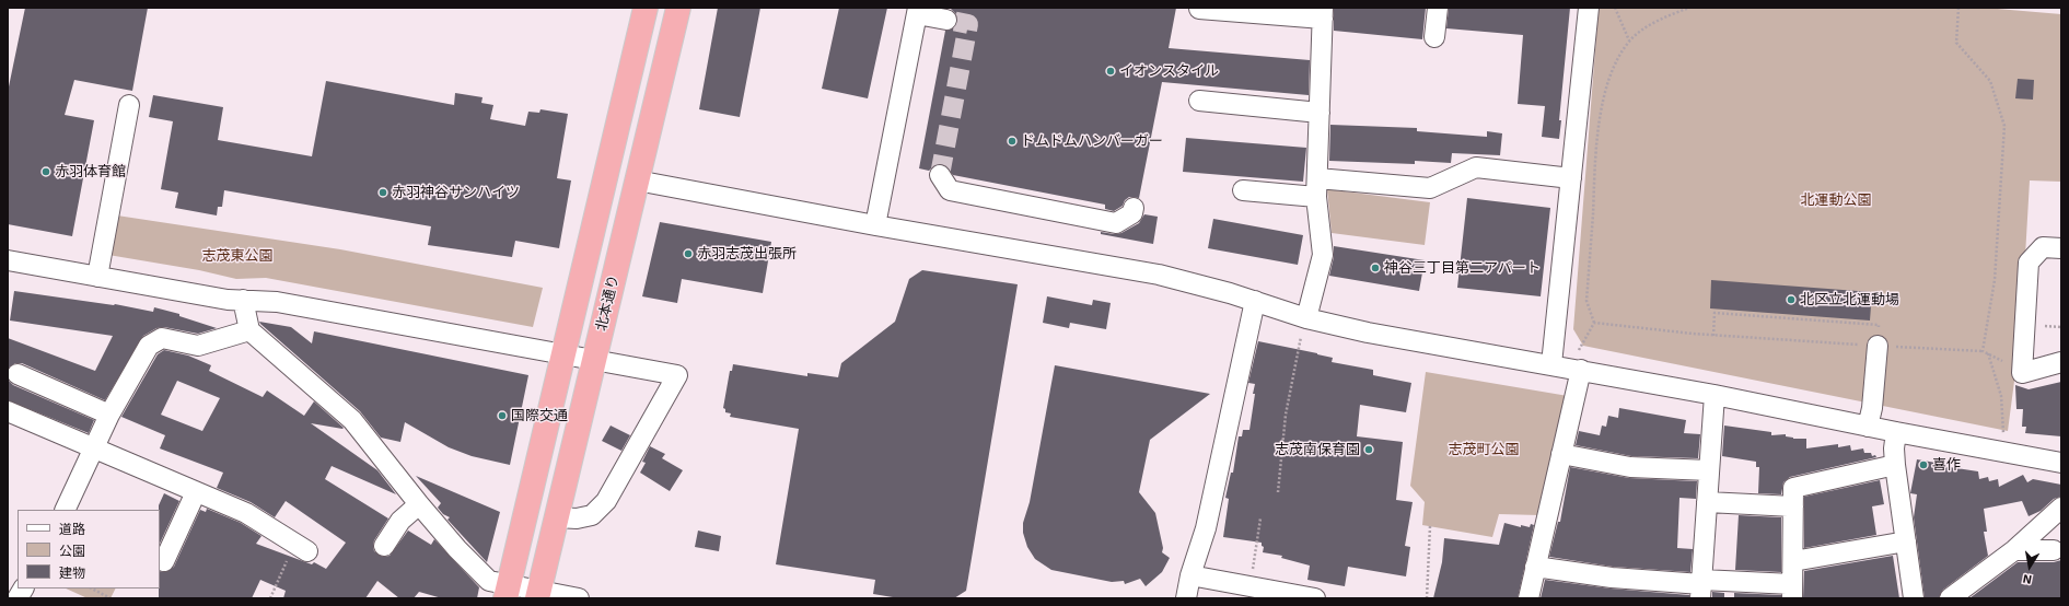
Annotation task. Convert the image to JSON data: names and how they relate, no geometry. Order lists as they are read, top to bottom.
{
  "streets": {
    "highway": ["北本通り"]
  },
  "parks": ["北運動公園", "志茂東公園", "志茂町公園"],
  "places": [
    "イオンスタイル",
    "ドムドムハンバーガー",
    "赤羽体育館",
    "赤羽神谷サンハイツ",
    "赤羽志茂出張所",
    "神谷三丁目第二アパート",
    "北区立北運動場",
    "国際交通",
    "志茂南保育園",
    "喜作"
  ],
  "legend": ["道路", "公園", "建物"],
  "north": "bottom"
}
